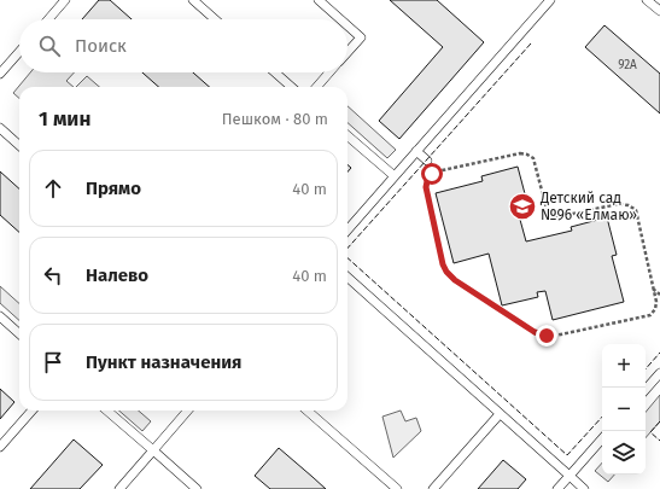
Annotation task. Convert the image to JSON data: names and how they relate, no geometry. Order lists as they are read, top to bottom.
{
  "places": {
    "school or university": ["Детский сад №96 «Елмаю»"]
  },
  "house_numbers": ["92А"],
  "page": {
    "search": "Поиск",
    "heading": ["1 мин", "Пешком · 80 m"],
    "list": [
      ["Прямо", "40 m"],
      ["Налево", "40 m"],
      "Пункт назначения"
    ],
    "map_buttons": ["+", "−"]
  }
}
